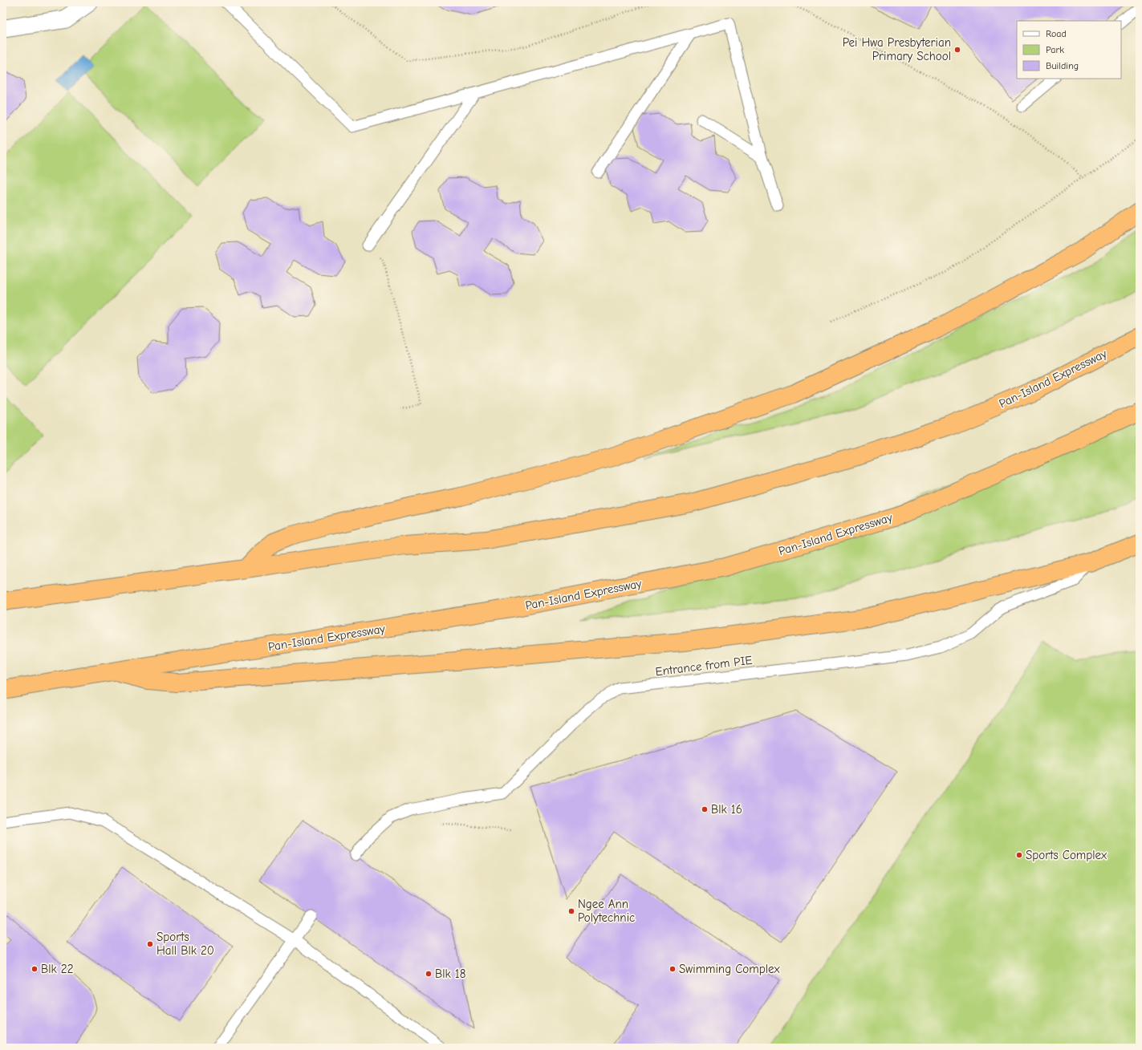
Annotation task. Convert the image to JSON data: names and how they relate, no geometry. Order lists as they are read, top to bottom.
{
  "streets": {
    "highway": ["Pan-Island Expressway"],
    "lane": ["Entrance from PIE"]
  },
  "places": [
    "Pei Hwa Presbyterian Primary School",
    "Blk 16",
    "Sports Complex",
    "Ngee Ann Polytechnic",
    "Sports Hall Blk 20",
    "Blk 22",
    "Swimming Complex",
    "Blk 18"
  ],
  "legend": ["Road", "Park", "Building"]
}
